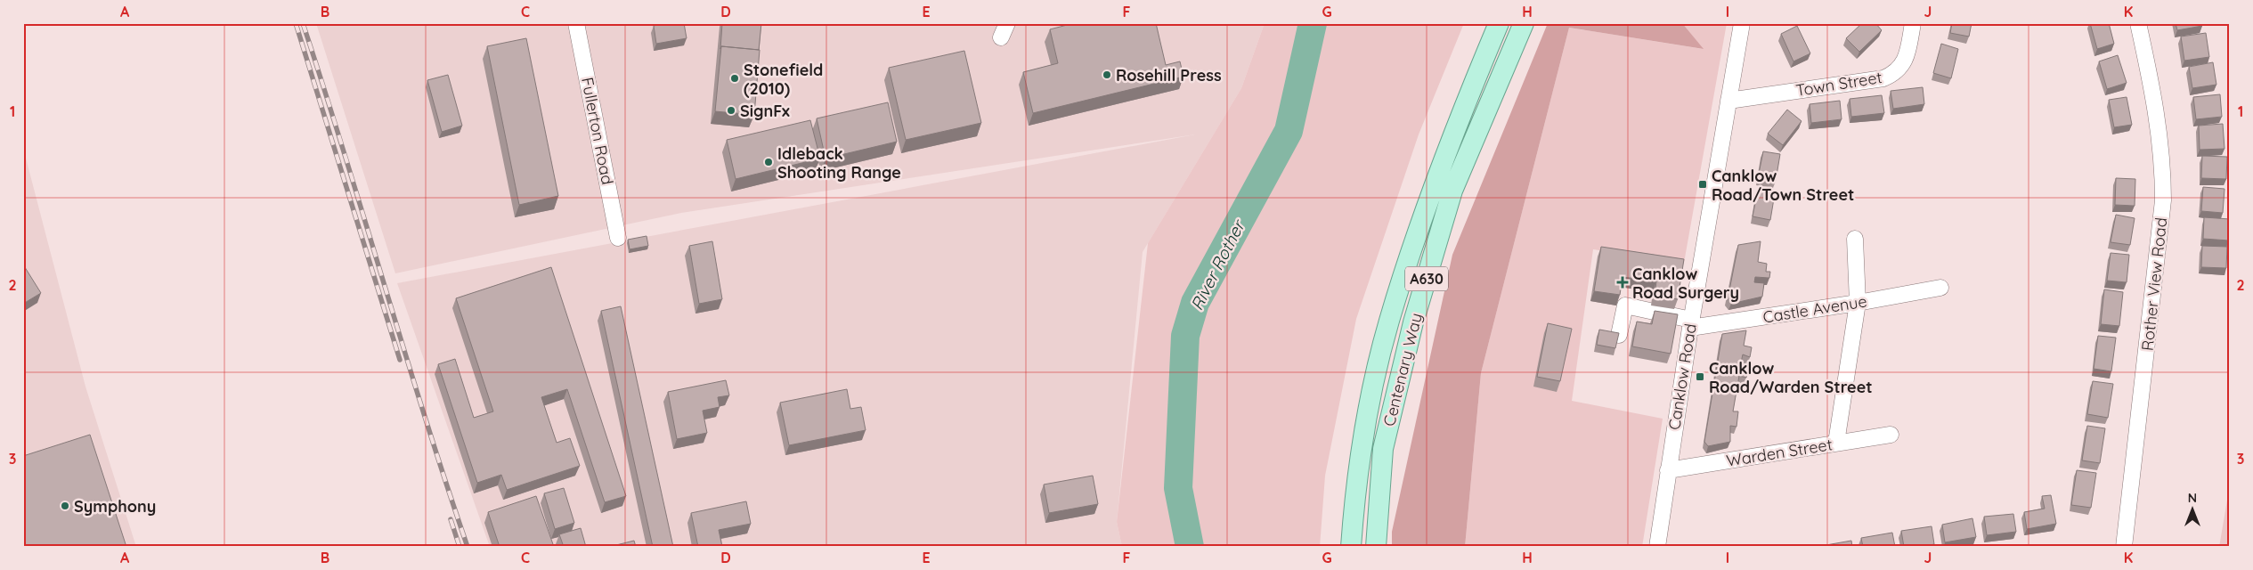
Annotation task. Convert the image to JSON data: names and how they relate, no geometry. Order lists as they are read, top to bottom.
{
  "streets": {
    "main road": ["A630", "Centenary Way"],
    "street": [
      "Town Street",
      "Fullerton Road",
      "Rother View Road",
      "Castle Avenue",
      "Canklow Road",
      "Warden Street"
    ]
  },
  "crossings": [
    ["Town Street", "Canklow Road"],
    ["Castle Avenue", "Canklow Road"],
    ["Canklow Road", "Warden Street"]
  ],
  "water": ["River Rother"],
  "places": {
    "other": [
      "Rosehill Press",
      "Stonefield (2010)",
      "SignFx",
      "Idleback Shooting Range",
      "Symphony"
    ],
    "transit": ["Canklow Road/Town Street", "Canklow Road/Warden Street"],
    "health": ["Canklow Road Surgery"]
  },
  "north": "top",
  "grid": {
    "columns": [
      "A",
      "B",
      "C",
      "D",
      "E",
      "F",
      "G",
      "H",
      "I",
      "J",
      "K"
    ],
    "rows": ["1", "2", "3"]
  }
}
